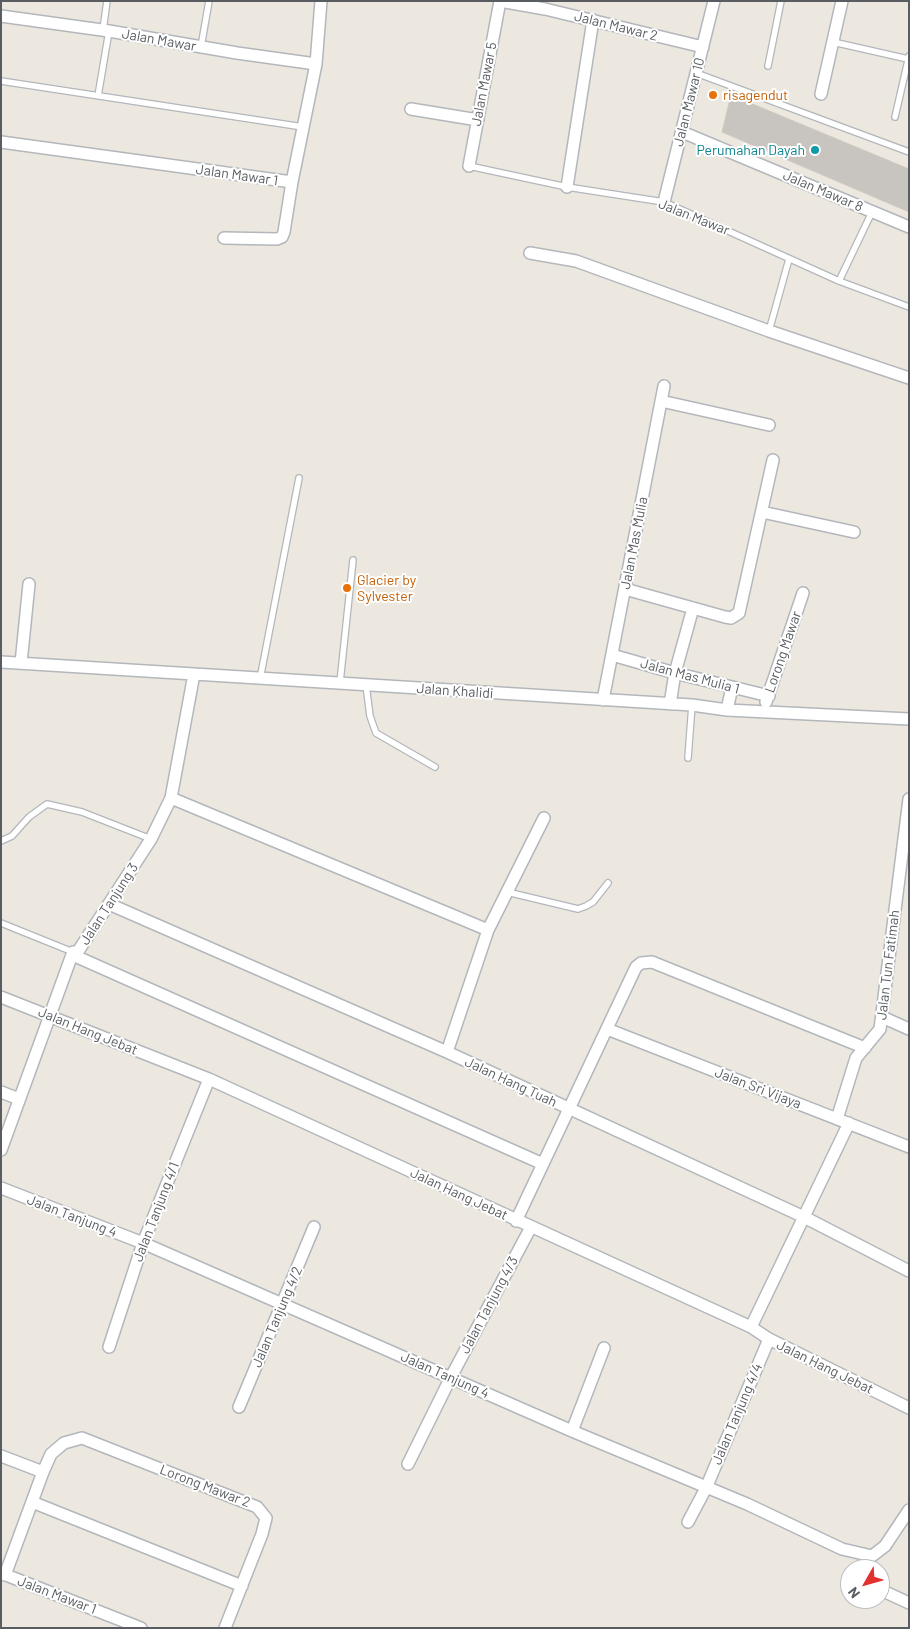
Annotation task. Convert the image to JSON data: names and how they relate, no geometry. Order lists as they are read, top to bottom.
{
  "streets": {
    "street": [
      "Jalan Mawar 2",
      "Jalan Mawar",
      "Jalan Mawar 5",
      "Jalan Mawar 10",
      "Jalan Mawar 1",
      "Jalan Mawar 8",
      "Jalan Mas Mulia",
      "Lorong Mawar",
      "Jalan Mas Mulia 1",
      "Jalan Khalidi",
      "Jalan Tanjung 3",
      "Jalan Tun Fatimah",
      "Jalan Hang Jebat",
      "Jalan Hang Tuah",
      "Jalan Sri Vijaya",
      "Jalan Tanjung 4/1",
      "Jalan Tanjung 4",
      "Jalan Tanjung 4/3",
      "Jalan Tanjung 4/2",
      "Jalan Tanjung 4/4",
      "Lorong Mawar 2"
    ]
  },
  "crossings": [
    ["Jalan Mawar 2", "Jalan Mawar 5"],
    ["Jalan Mawar 2", "Jalan Mawar 10"],
    ["Jalan Mawar", "Jalan Mawar 5"],
    ["Jalan Mawar", "Jalan Mawar 10"],
    ["Jalan Mawar", "Jalan Mawar 1"],
    ["Jalan Mawar 10", "Jalan Mawar 8"],
    ["Jalan Mawar 1", "Lorong Mawar 2"],
    ["Jalan Mas Mulia", "Jalan Mas Mulia 1"],
    ["Jalan Mas Mulia", "Jalan Khalidi"],
    ["Lorong Mawar", "Jalan Mas Mulia 1"],
    ["Lorong Mawar", "Jalan Khalidi"],
    ["Jalan Khalidi", "Jalan Tanjung 3"],
    ["Jalan Tanjung 3", "Jalan Hang Jebat"],
    ["Jalan Tanjung 3", "Jalan Hang Tuah"],
    ["Jalan Tun Fatimah", "Jalan Sri Vijaya"],
    ["Jalan Hang Jebat", "Jalan Tanjung 4/1"],
    ["Jalan Hang Jebat", "Jalan Tanjung 4/3"],
    ["Jalan Hang Jebat", "Jalan Tanjung 4/4"],
    ["Jalan Tanjung 4/1", "Jalan Tanjung 4"],
    ["Jalan Tanjung 4", "Jalan Tanjung 4/3"],
    ["Jalan Tanjung 4", "Jalan Tanjung 4/2"],
    ["Jalan Tanjung 4", "Jalan Tanjung 4/4"]
  ],
  "places": ["risagendut", "Perumahan Dayah", "Glacier by Sylvester"],
  "north": "bottom left"
}
